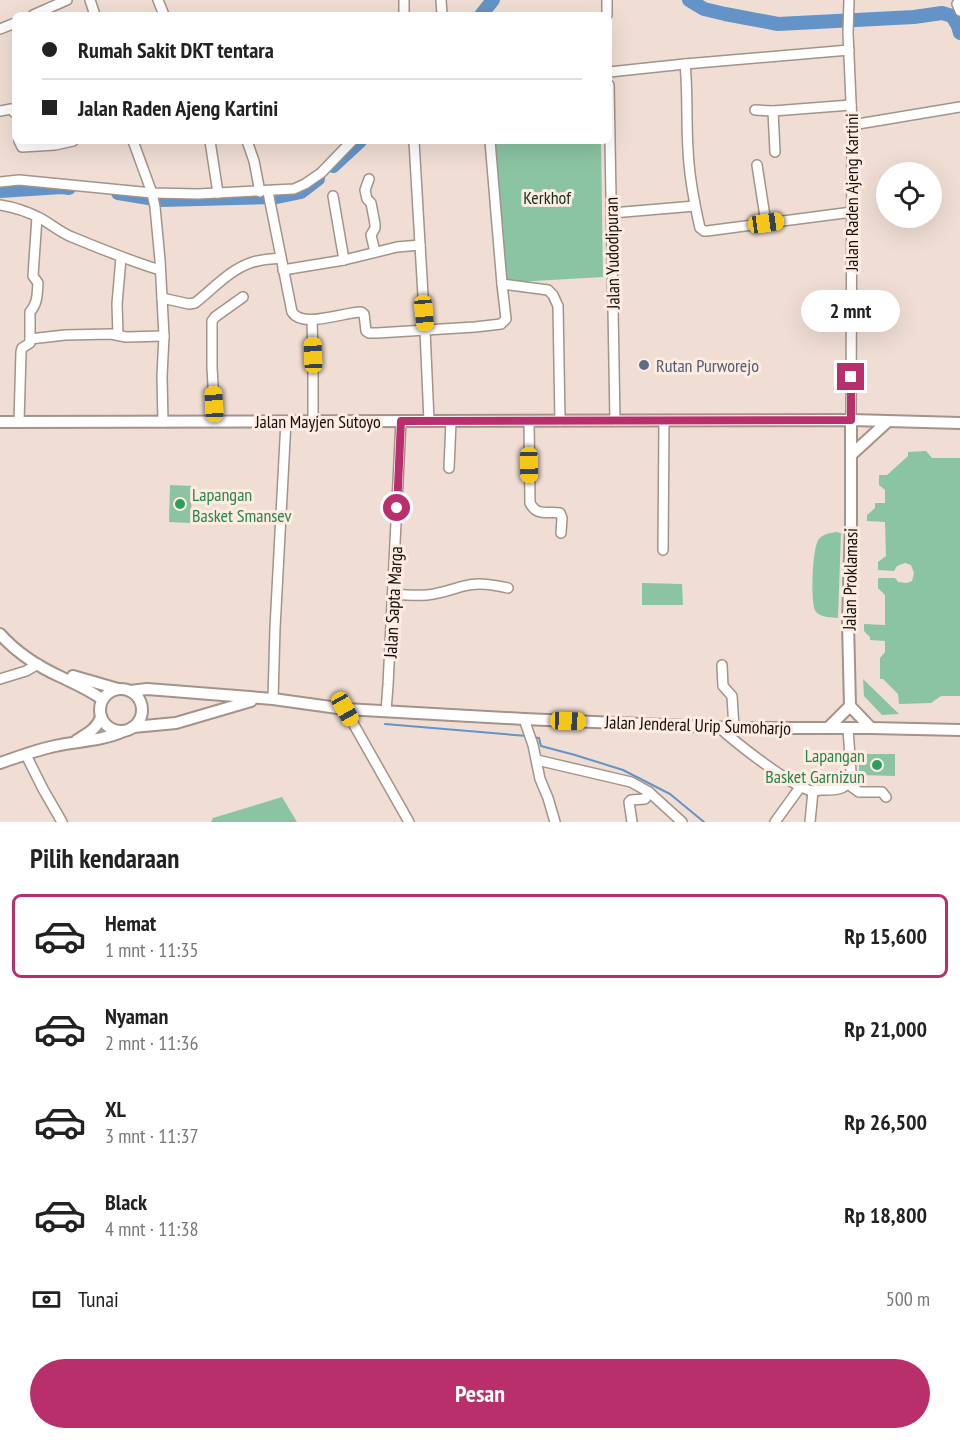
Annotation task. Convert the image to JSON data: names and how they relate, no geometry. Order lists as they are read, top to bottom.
{
  "streets": {
    "main road": ["Jalan Mayjen Sutoyo", "Jalan Proklamasi", "Jalan Jenderal Urip Sumoharjo"],
    "street": ["Jalan Raden Ajeng Kartini", "Jalan Yudodipuran", "Jalan Sapta Marga"]
  },
  "crossings": [
    ["Jalan Raden Ajeng Kartini", "Jalan Mayjen Sutoyo"],
    ["Jalan Raden Ajeng Kartini", "Jalan Proklamasi"],
    ["Jalan Yudodipuran", "Jalan Mayjen Sutoyo"],
    ["Jalan Mayjen Sutoyo", "Jalan Proklamasi"],
    ["Jalan Mayjen Sutoyo", "Jalan Sapta Marga"],
    ["Jalan Sapta Marga", "Jalan Jenderal Urip Sumoharjo"]
  ],
  "parks": ["Kerkhof"],
  "places": ["Rutan Purworejo", "Lapangan Basket Smansev", "Lapangan Basket Garnizun"],
  "page": {
    "banner": ["Rumah Sakit DKT tentara", "Jalan Raden Ajeng Kartini"],
    "bubble": "2 mnt",
    "heading": "Pilih kendaraan",
    "list": [
      {
        "name": "Hemat",
        "note": "1 mnt · 11:35",
        "value": "Rp 15,600"
      },
      {
        "name": "Nyaman",
        "note": "2 mnt · 11:36",
        "value": "Rp 21,000"
      },
      {
        "name": "XL",
        "note": "3 mnt · 11:37",
        "value": "Rp 26,500"
      },
      {
        "name": "Black",
        "note": "4 mnt · 11:38",
        "value": "Rp 18,800"
      }
    ],
    "pay": ["Tunai", "500 m"],
    "buttons": "Pesan"
  }
}
